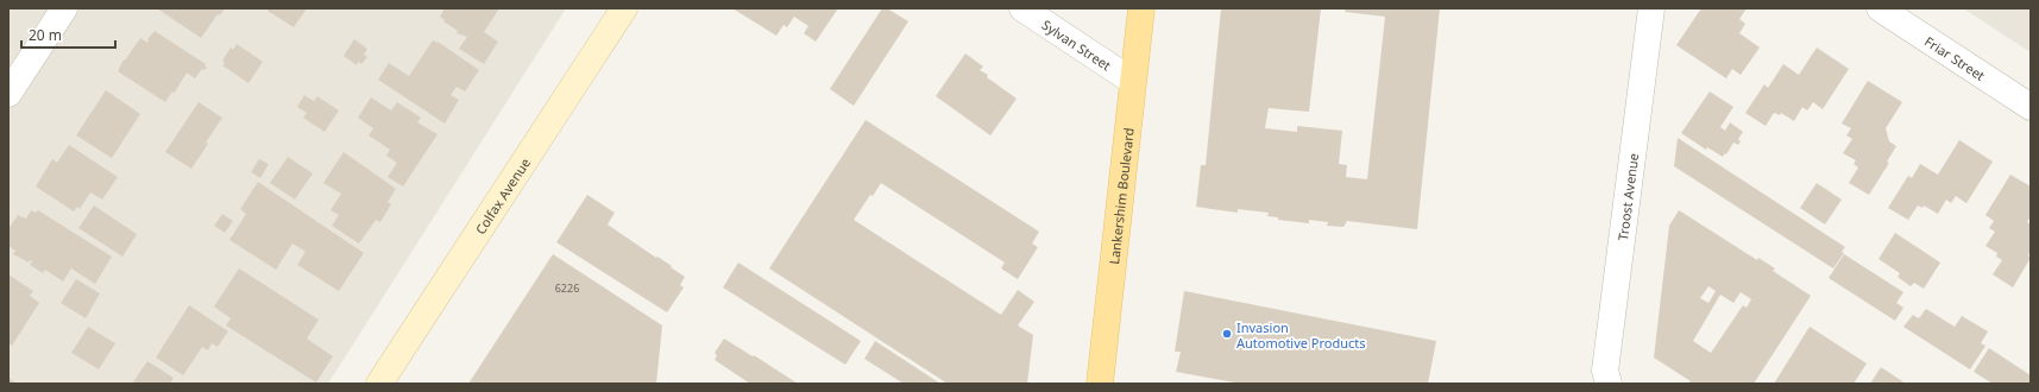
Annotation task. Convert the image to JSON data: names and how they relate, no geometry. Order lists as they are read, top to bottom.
{
  "streets": {
    "main road": ["Colfax Avenue", "Lankershim Boulevard"],
    "street": ["Sylvan Street", "Friar Street", "Troost Avenue"]
  },
  "crossings": [
    ["Sylvan Street", "Lankershim Boulevard"]
  ],
  "places": ["Invasion Automotive Products"],
  "house_numbers": ["6226"],
  "scale_bar": "20 m"
}
